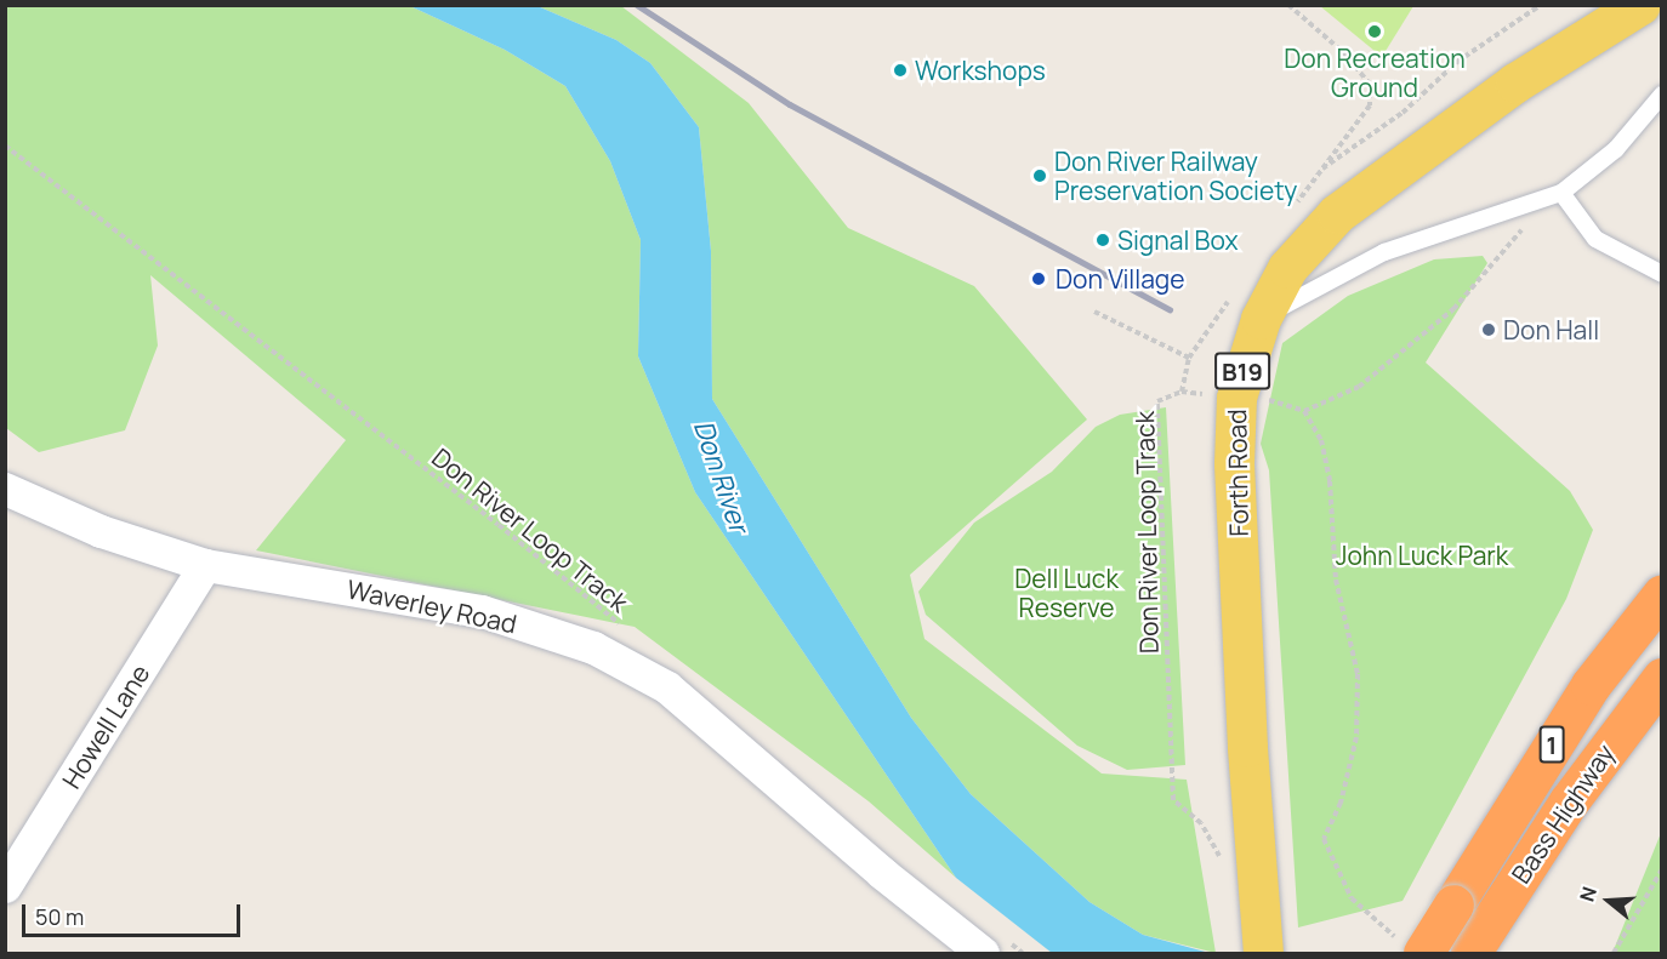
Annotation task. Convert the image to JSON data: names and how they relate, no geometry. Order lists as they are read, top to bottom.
{
  "streets": {
    "highway": ["1", "Bass Highway"],
    "main road": ["B19", "Forth Road"],
    "street": ["Waverley Road", "Howell Lane"],
    "path": ["Don River Loop Track"]
  },
  "crossings": [
    ["Forth Road", "Don River Loop Track"],
    ["Waverley Road", "Howell Lane"]
  ],
  "water": ["Don River"],
  "parks": ["John Luck Park", "Dell Luck Reserve"],
  "places": [
    "Don Recreation Ground",
    "Workshops",
    "Don River Railway Preservation Society",
    "Signal Box",
    "Don Village",
    "Don Hall"
  ],
  "scale_bar": "50 m",
  "north": "left"
}
